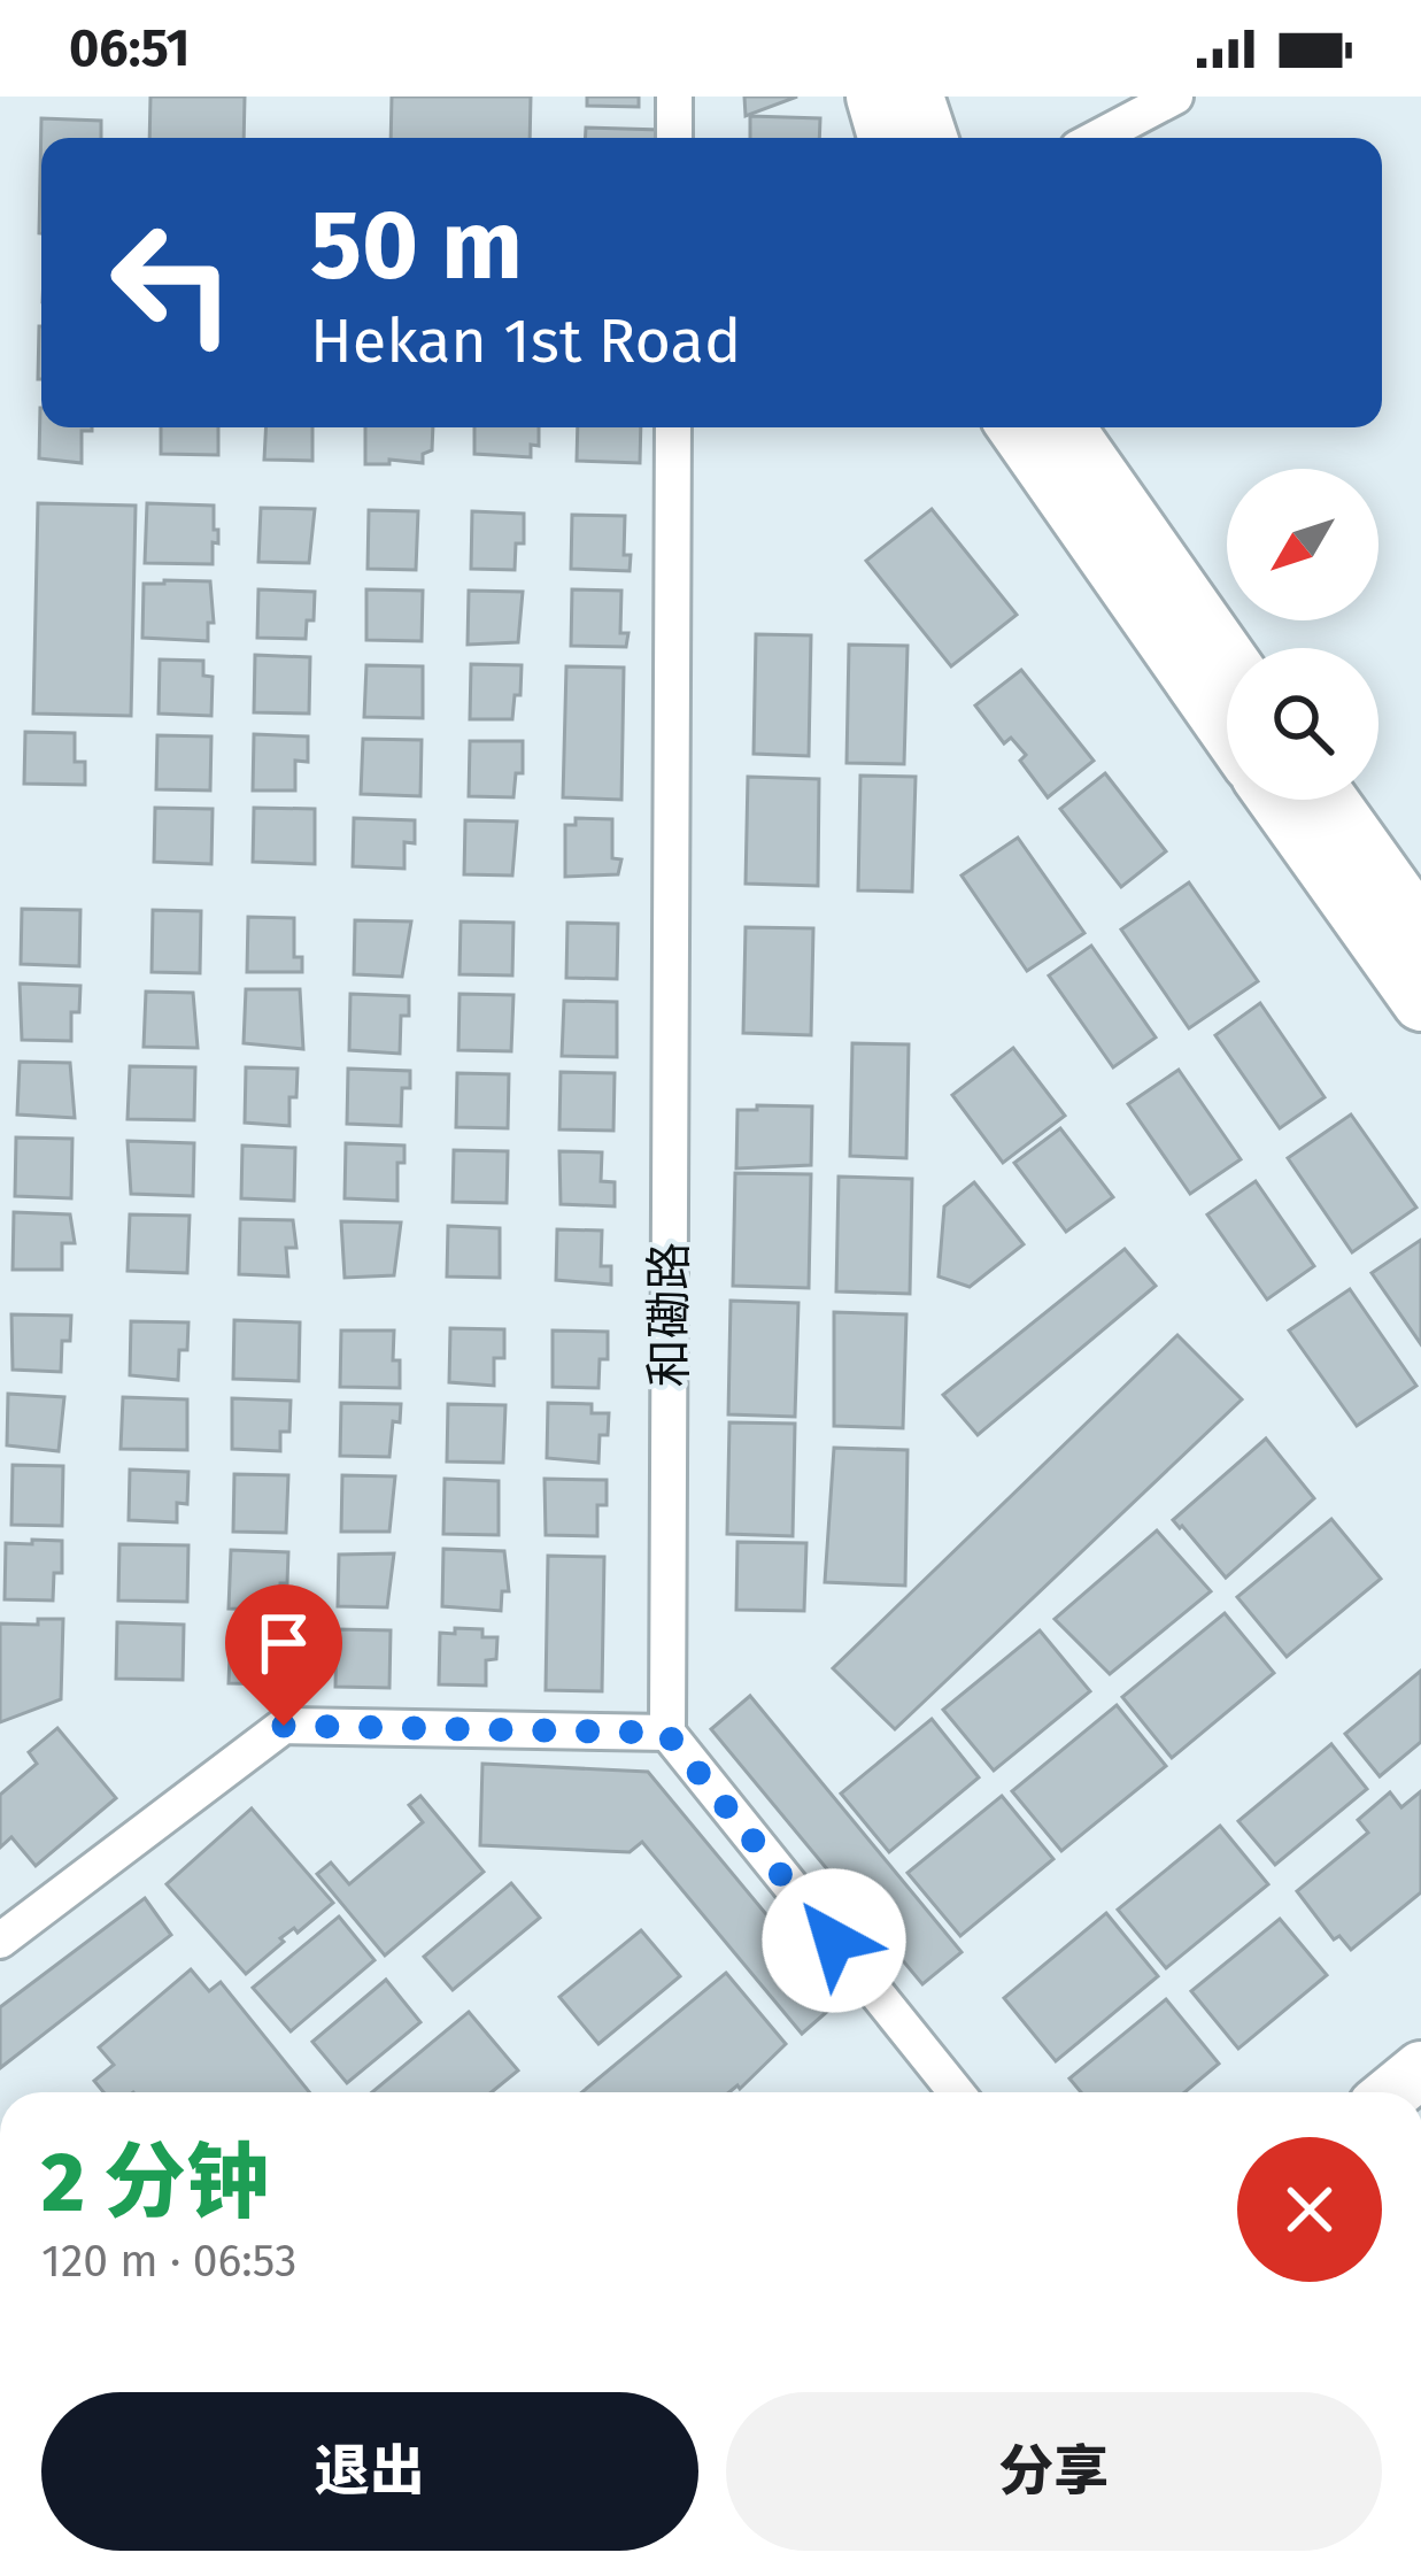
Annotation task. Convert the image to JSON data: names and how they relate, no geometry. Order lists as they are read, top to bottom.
{
  "streets": {
    "street": ["和磡路"]
  },
  "north": "bottom left",
  "page": {
    "status": "06:51",
    "turn": ["50 m", "Hekan 1st Road"],
    "heading": ["2 分钟", "120 m · 06:53"],
    "buttons": ["退出", "分享"]
  }
}
